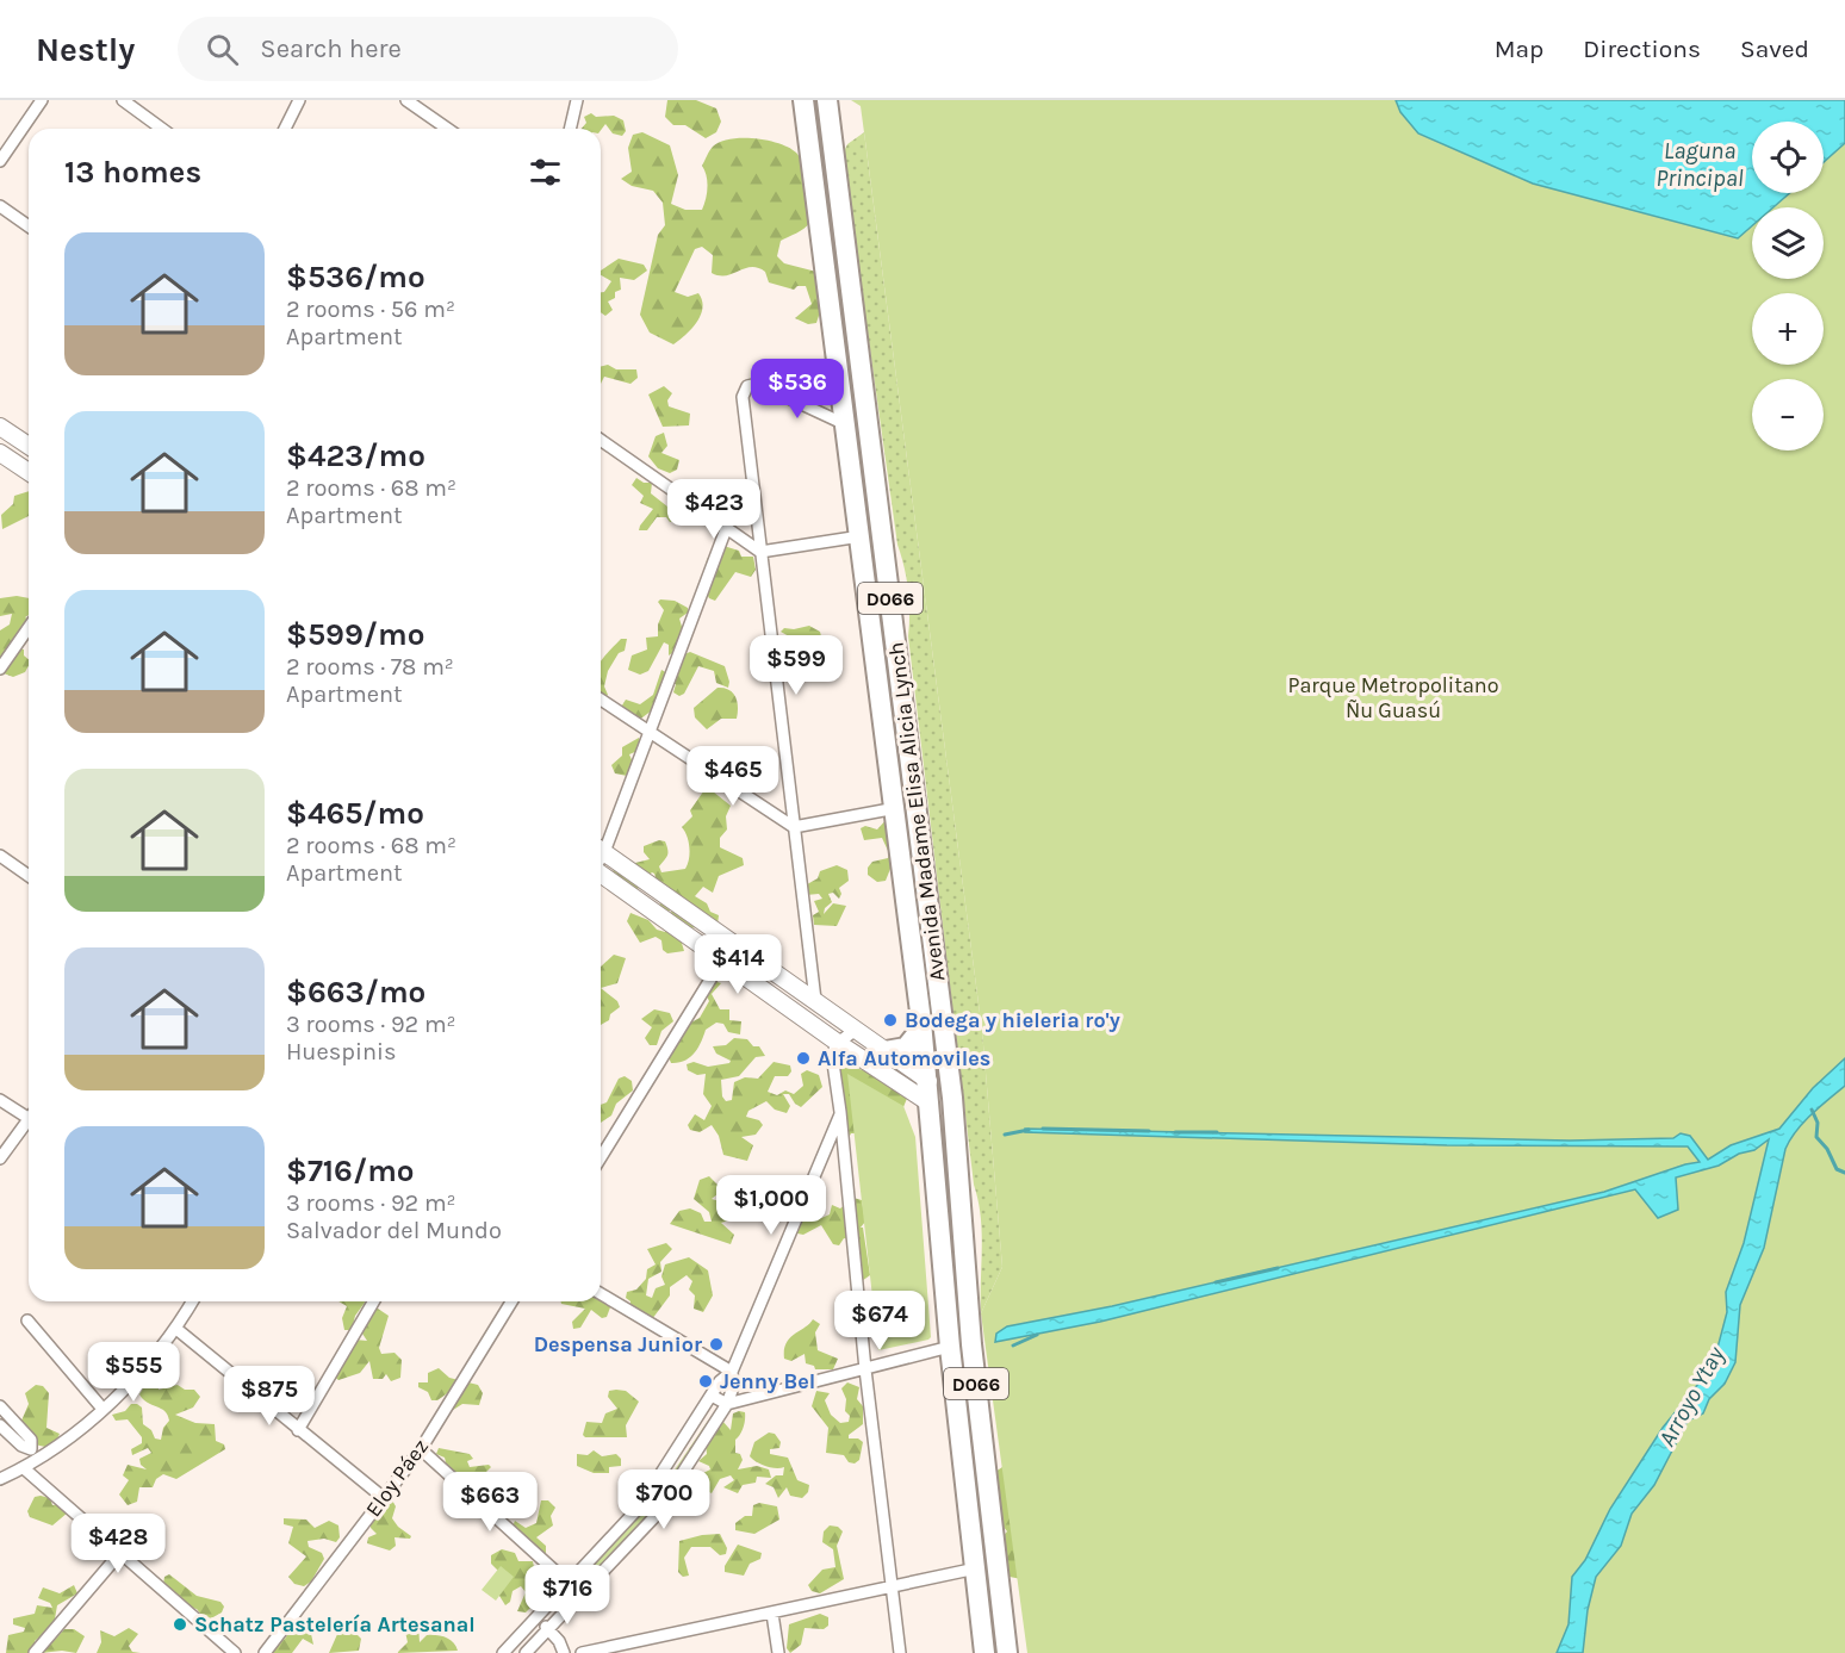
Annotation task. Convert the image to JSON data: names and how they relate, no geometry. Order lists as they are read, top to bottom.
{
  "streets": {
    "highway": ["D066", "Avenida Madame Elisa Alicia Lynch"],
    "street": ["Eloy Páez"]
  },
  "water": ["Laguna Principal", "Arroyo Ytay"],
  "parks": ["Parque Metropolitano Ñu Guasú"],
  "places": [
    "Bodega y hieleria ro'y",
    "Alfa Automoviles",
    "Despensa Junior",
    "Jenny Bel",
    "Schatz Pastelería Artesanal"
  ],
  "page": {
    "header": "Nestly",
    "search": "Search here",
    "nav": ["Map", "Directions", "Saved"],
    "map_buttons": ["+", "−"],
    "heading": "13 homes",
    "list": [
      {
        "name": "$536/mo",
        "note": "2 rooms · 56 m² · Apartment"
      },
      {
        "name": "$423/mo",
        "note": "2 rooms · 68 m² · Apartment"
      },
      {
        "name": "$599/mo",
        "note": "2 rooms · 78 m² · Apartment"
      },
      {
        "name": "$465/mo",
        "note": "2 rooms · 68 m² · Apartment"
      },
      {
        "name": "$663/mo",
        "note": "3 rooms · 92 m² · Huespinis"
      },
      {
        "name": "$716/mo",
        "note": "3 rooms · 92 m² · Salvador del Mundo"
      }
    ],
    "price": [
      "$536",
      "$423",
      "$599",
      "$465",
      "$414",
      "$1,000",
      "$674",
      "$555",
      "$875",
      "$700",
      "$663",
      "$428",
      "$716"
    ]
  }
}
